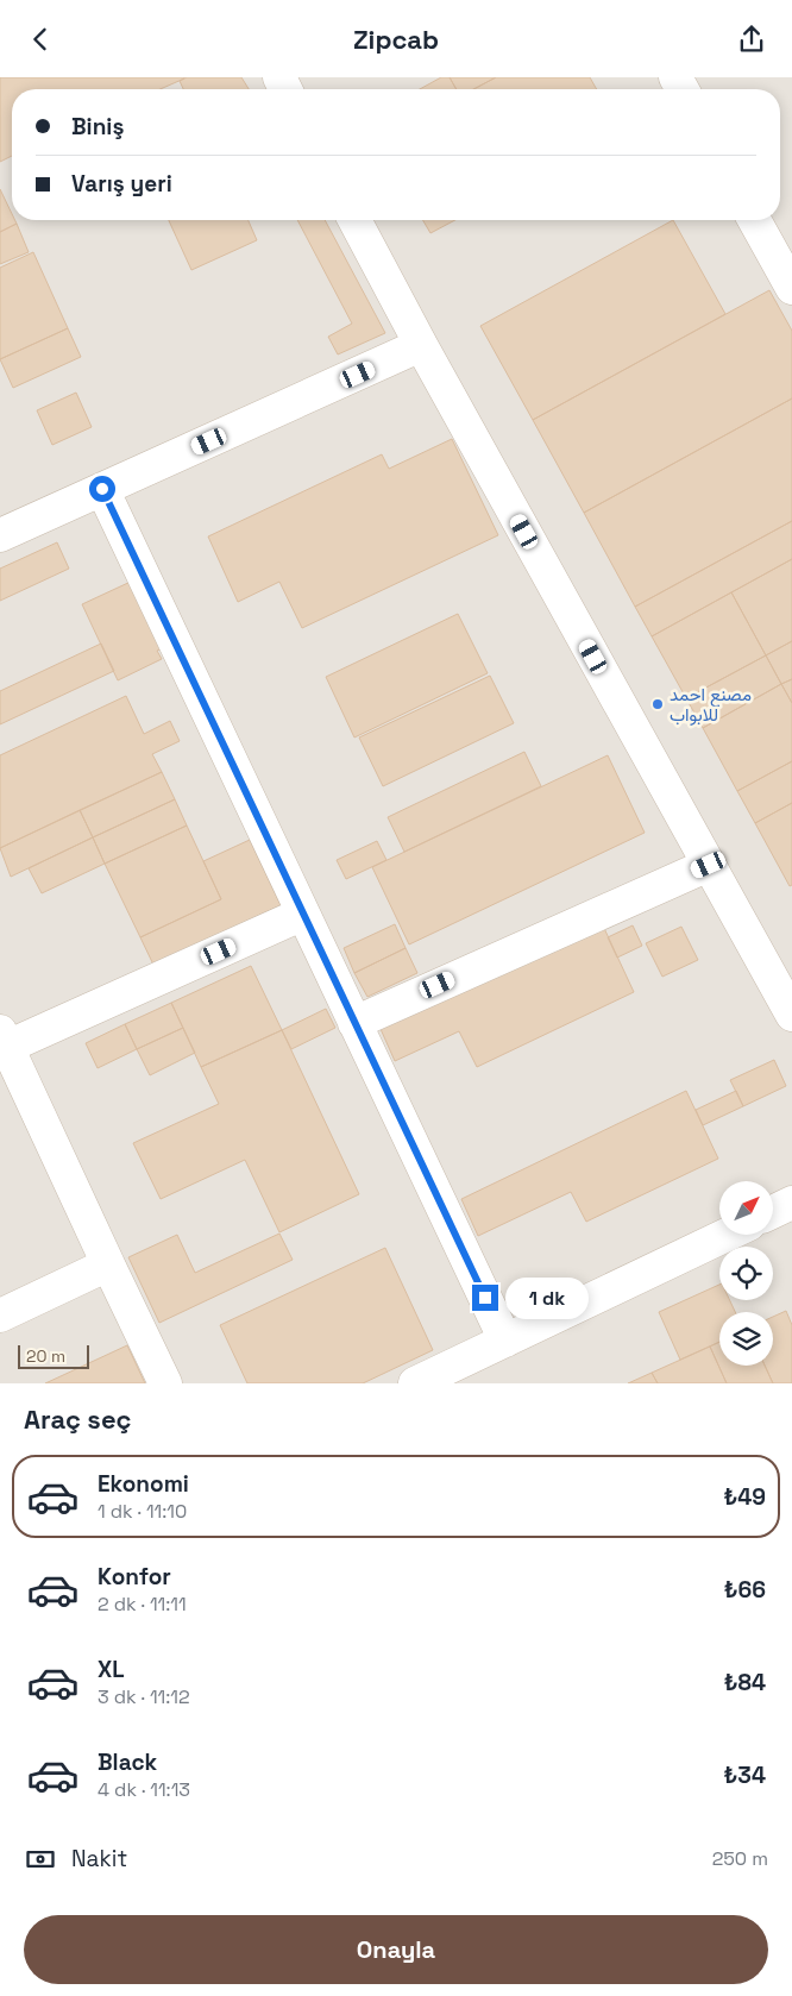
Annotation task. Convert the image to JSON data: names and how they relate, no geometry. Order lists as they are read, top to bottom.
{
  "places": ["مصنع احمد للابواب"],
  "scale_bar": "20 m",
  "north": "top right",
  "page": {
    "header": "Zipcab",
    "banner": ["Biniş", "Varış yeri"],
    "bubble": "1 dk",
    "scale": "20 m",
    "heading": "Araç seç",
    "list": [
      {
        "name": "Ekonomi",
        "note": "1 dk · 11:10",
        "value": "₺49"
      },
      {
        "name": "Konfor",
        "note": "2 dk · 11:11",
        "value": "₺66"
      },
      {
        "name": "XL",
        "note": "3 dk · 11:12",
        "value": "₺84"
      },
      {
        "name": "Black",
        "note": "4 dk · 11:13",
        "value": "₺34"
      }
    ],
    "pay": ["Nakit", "250 m"],
    "buttons": "Onayla"
  }
}
